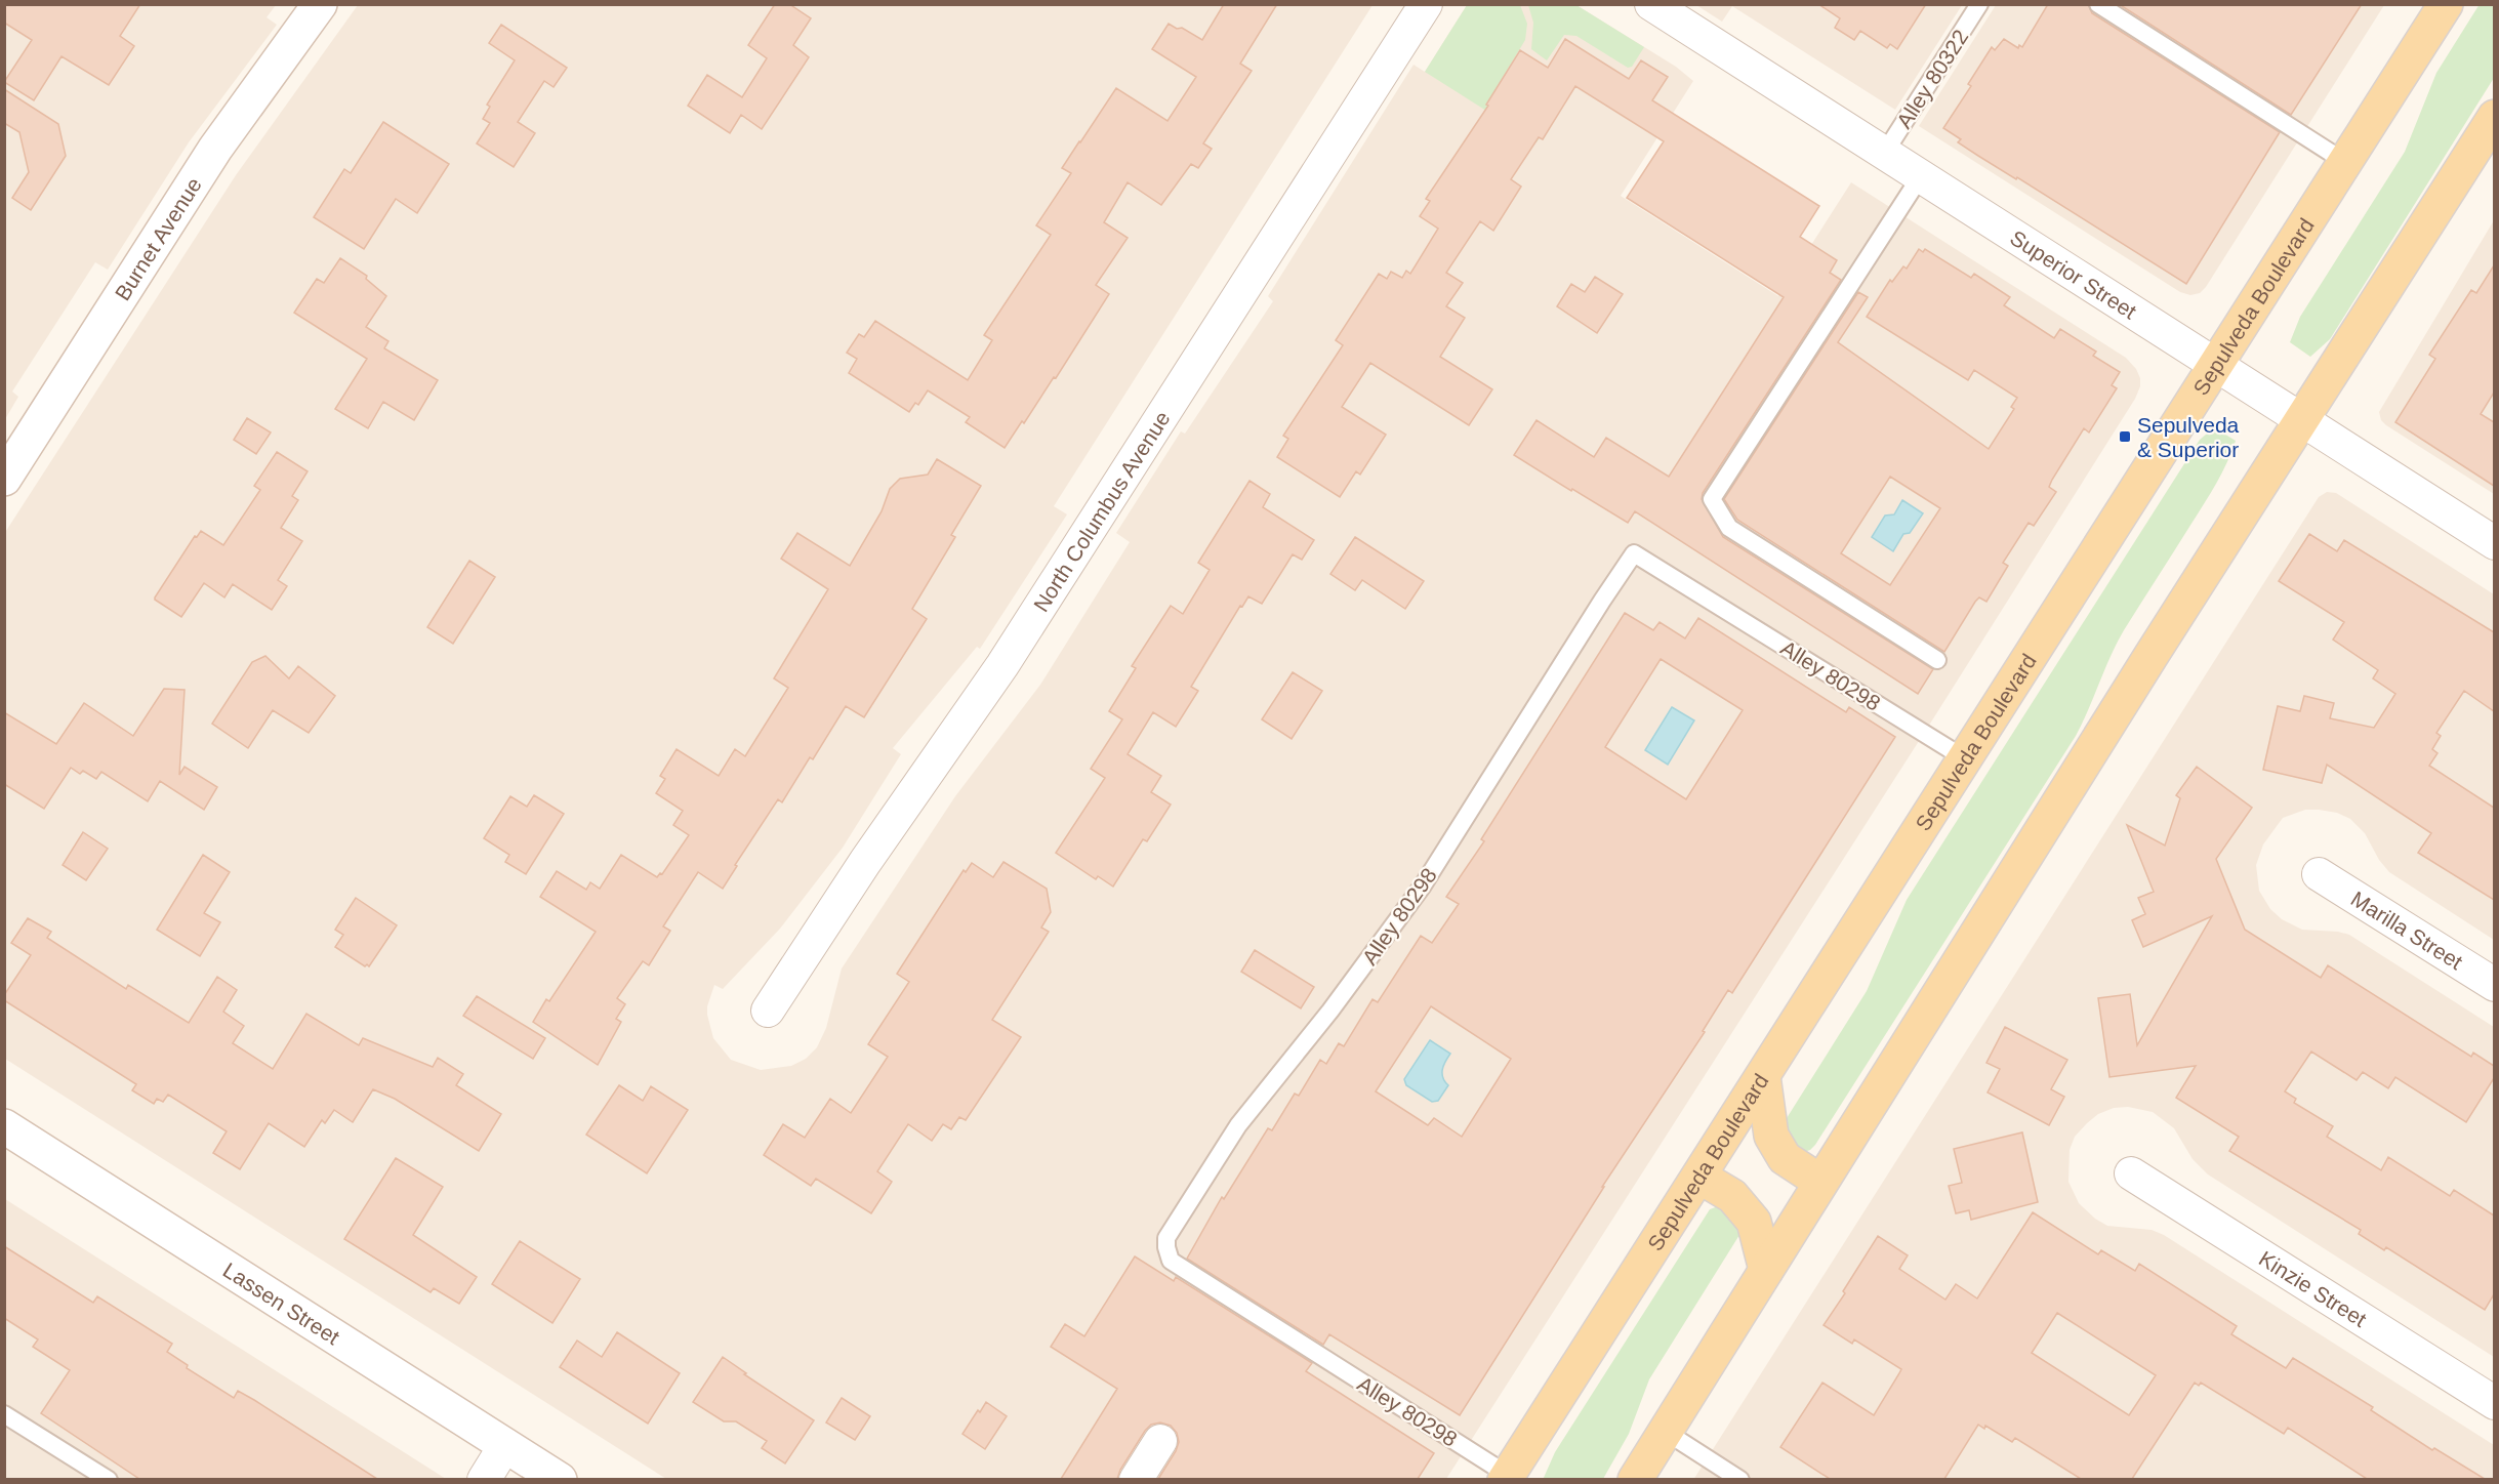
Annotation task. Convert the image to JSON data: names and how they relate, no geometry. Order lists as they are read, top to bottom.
{
  "streets": {
    "main road": ["Burnet Avenue", "Sepulveda Boulevard", "Lassen Street"],
    "street": [
      "Superior Street",
      "North Columbus Avenue",
      "Marilla Street",
      "Kinzie Street"
    ],
    "lane": ["Alley 80322", "Alley 80298"]
  },
  "crossings": [
    ["Alley 80322", "Superior Street"],
    ["Superior Street", "Sepulveda Boulevard"],
    ["Sepulveda Boulevard", "Alley 80298"]
  ],
  "places": {
    "transit": ["Sepulveda & Superior"]
  }
}
